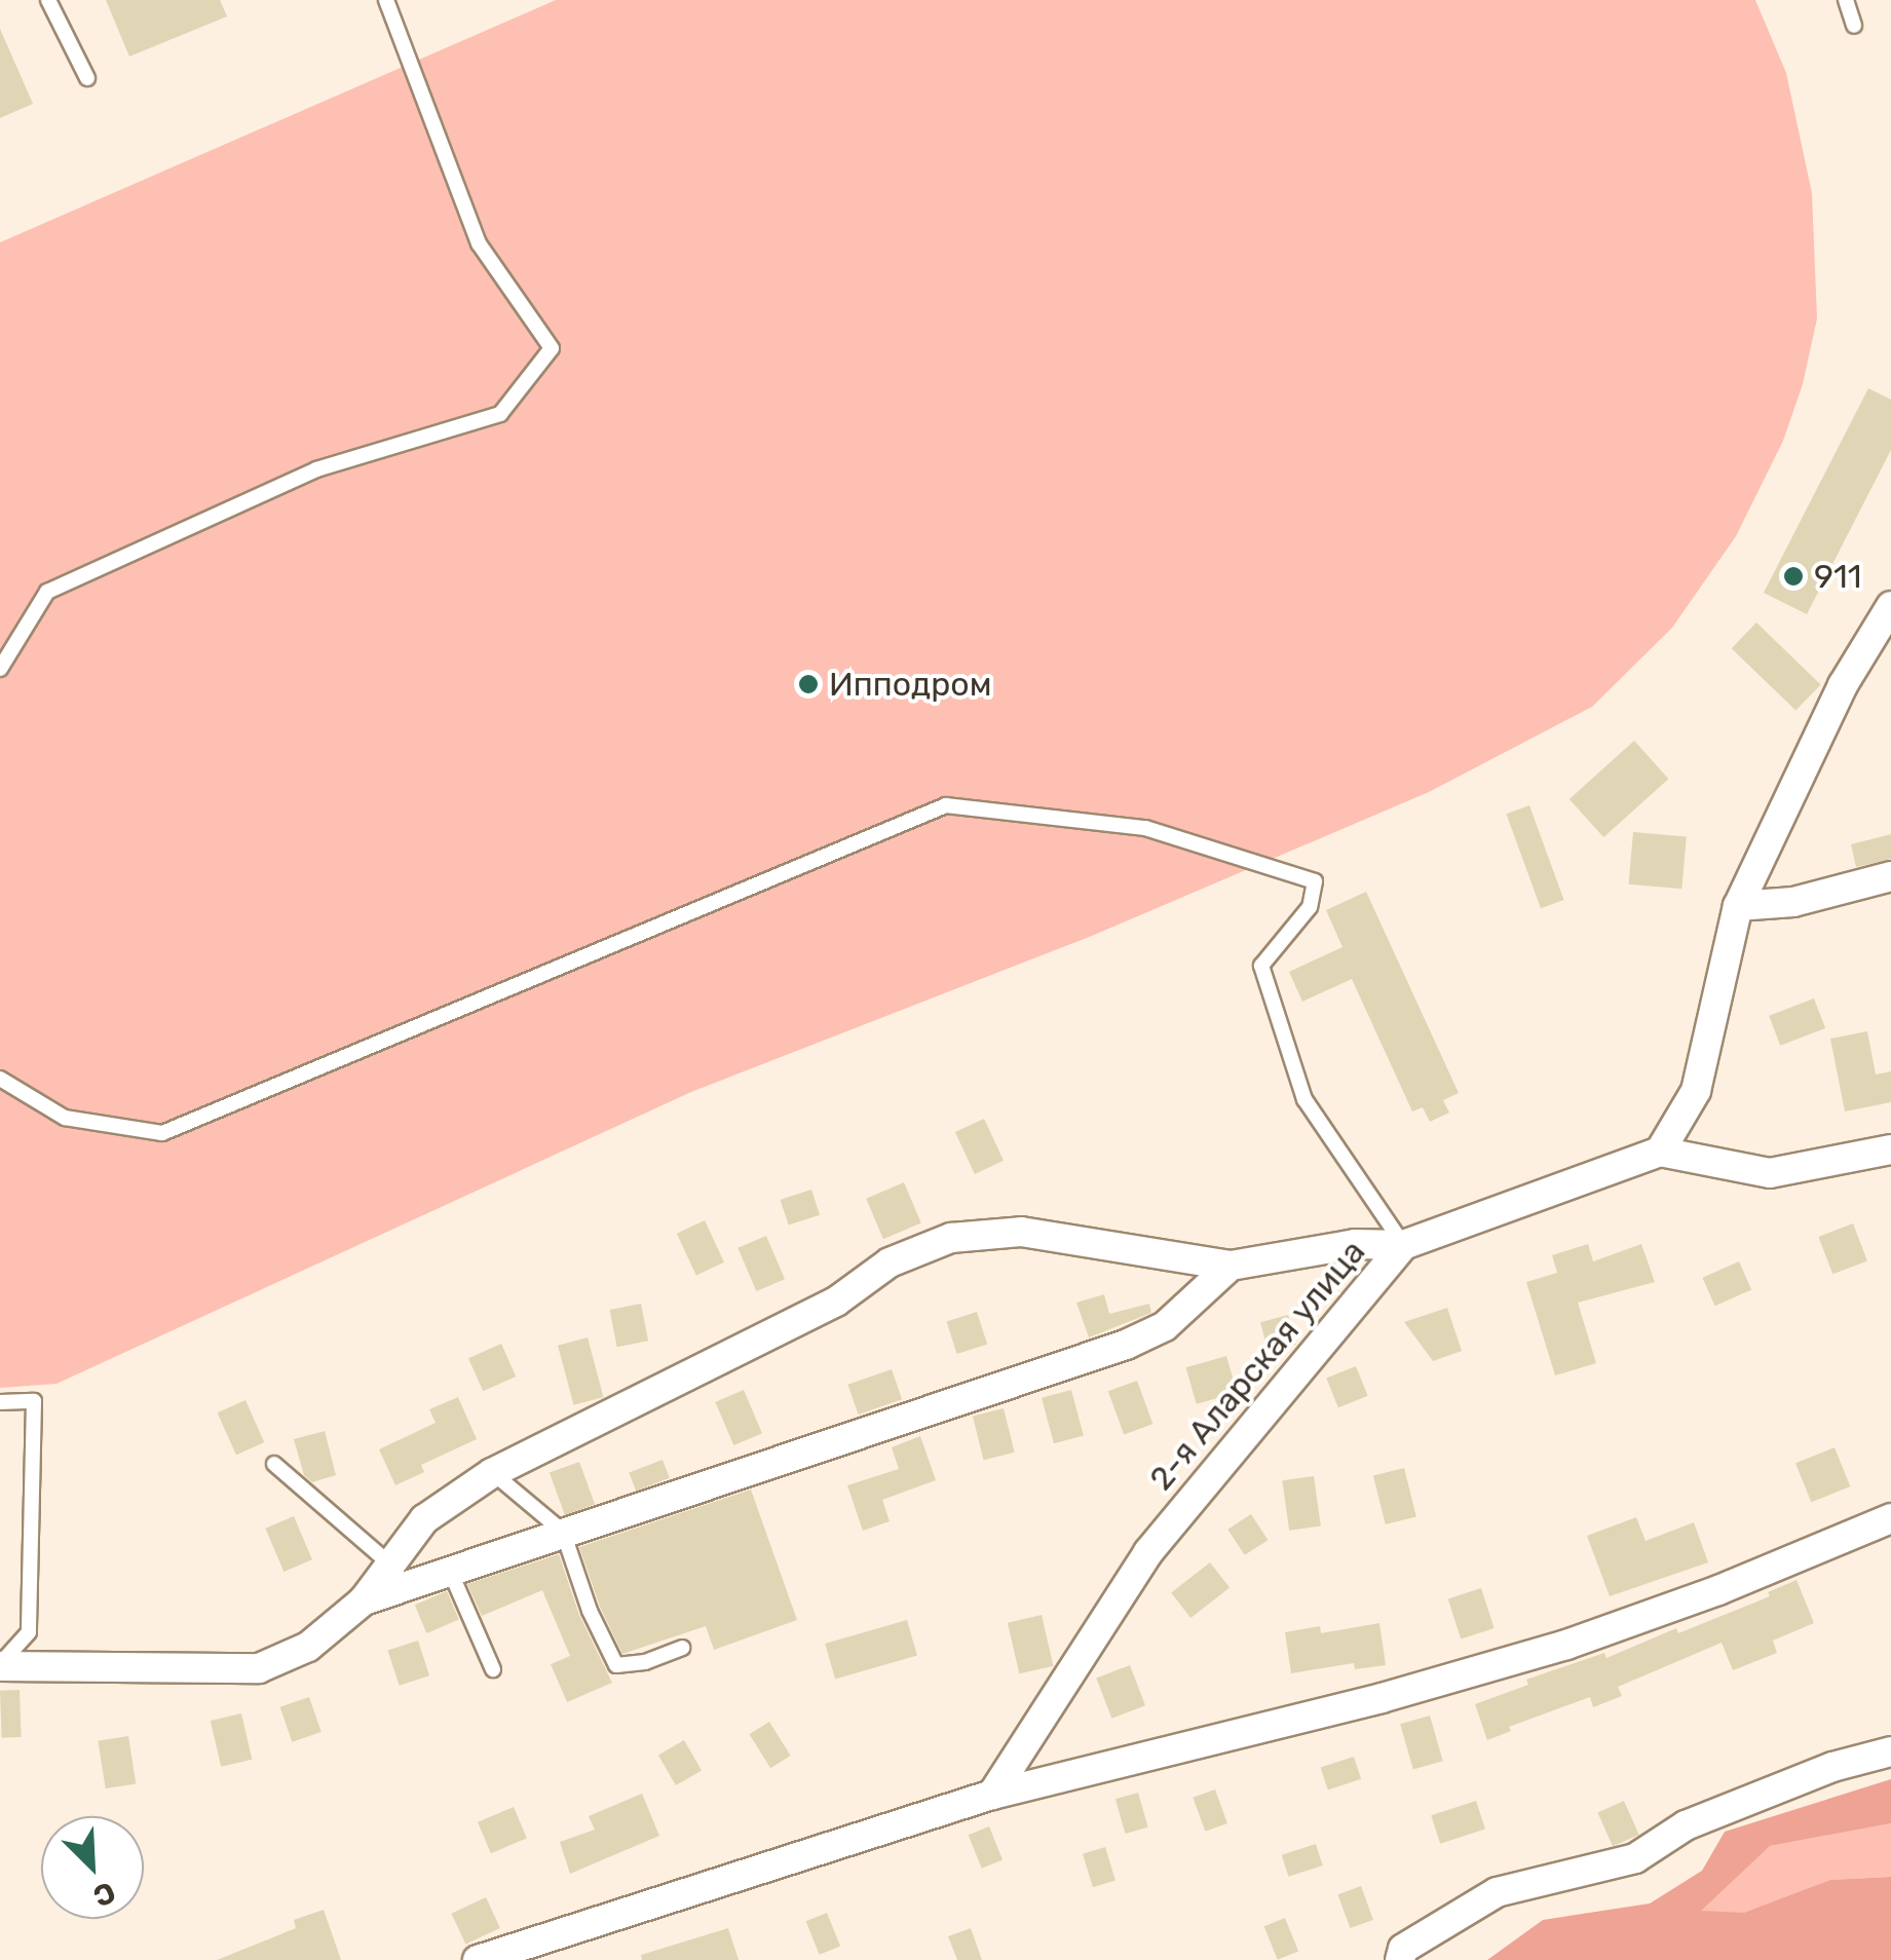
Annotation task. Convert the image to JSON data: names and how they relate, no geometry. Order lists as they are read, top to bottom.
{
  "streets": {
    "street": ["2-я Аларская улица"]
  },
  "places": ["911", "Ипподром"],
  "north": "bottom right"
}
